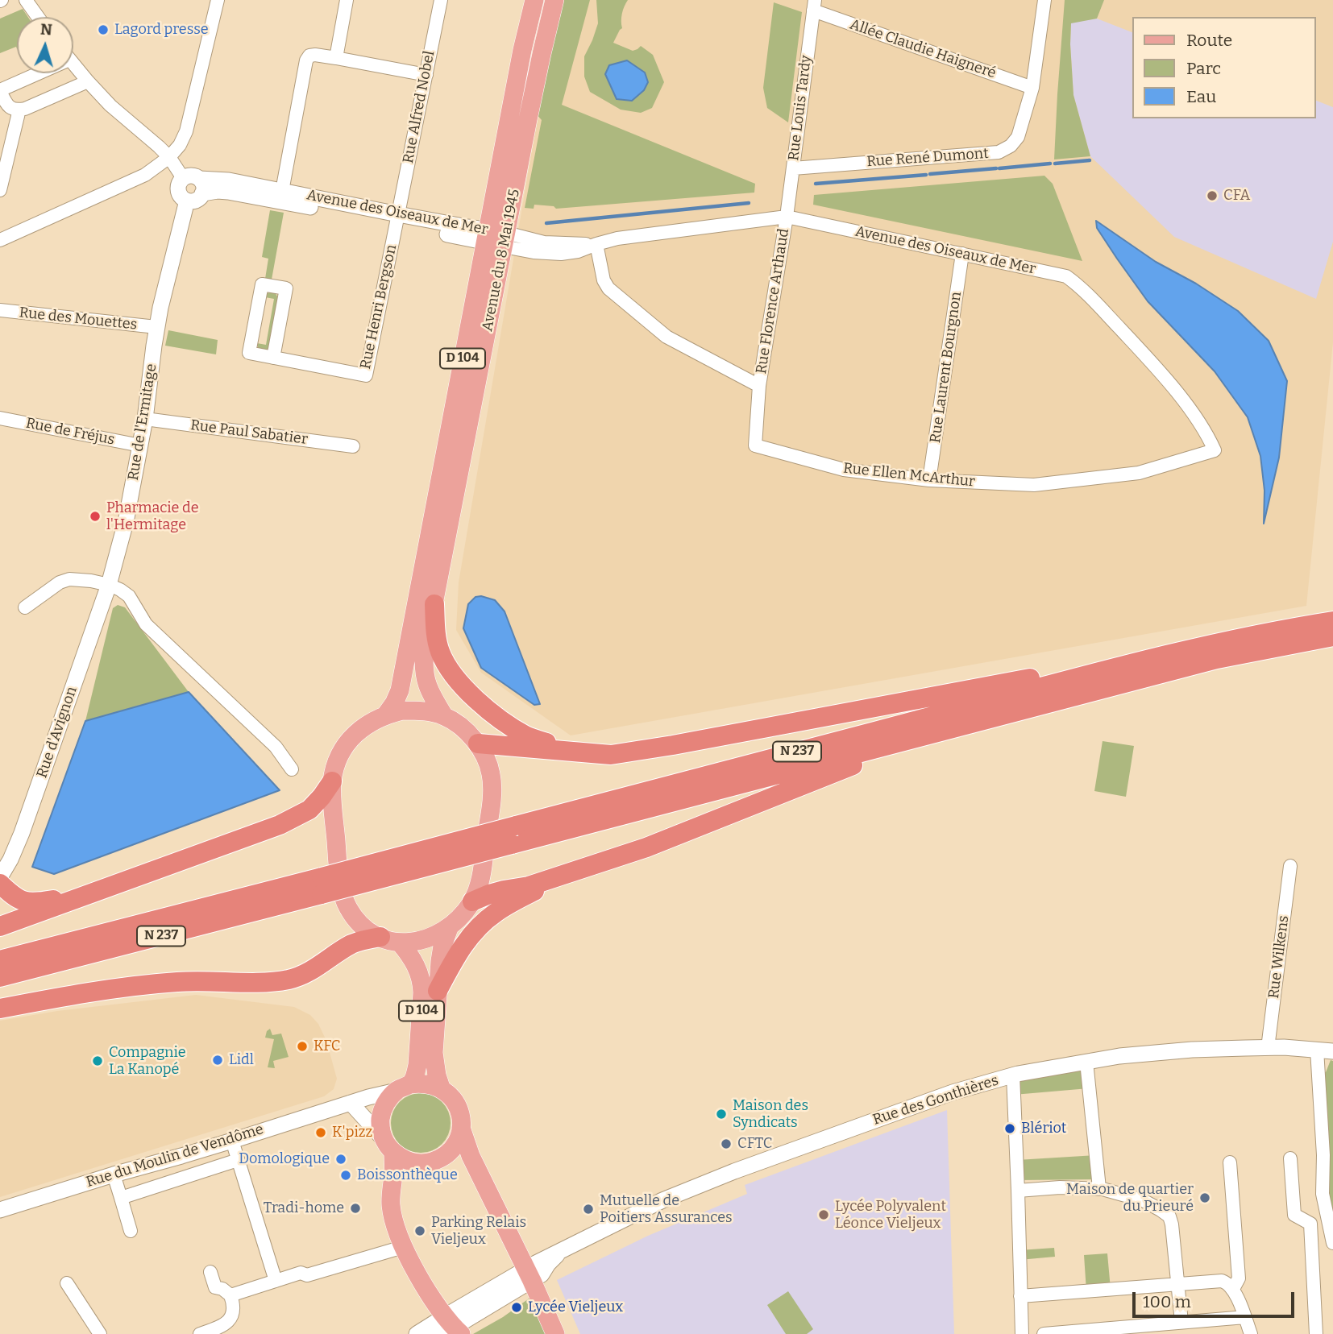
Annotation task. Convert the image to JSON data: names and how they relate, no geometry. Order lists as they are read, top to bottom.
{
  "streets": {
    "highway": ["N 237"],
    "main road": ["Avenue du 8 Mai 1945", "D 104"],
    "street": [
      "Allée Claudie Haigneré",
      "Rue Alfred Nobel",
      "Rue Louis Tardy",
      "Rue René Dumont",
      "Avenue des Oiseaux de Mer",
      "Rue Florence Arthaud",
      "Rue Henri Bergson",
      "Rue des Mouettes",
      "Rue Laurent Bourgnon",
      "Rue de l'Ermitage",
      "Rue de Fréjus",
      "Rue Paul Sabatier",
      "Rue Ellen McArthur",
      "Rue d'Avignon",
      "Rue Wilkens",
      "Rue des Gonthières",
      "Rue du Moulin de Vendôme"
    ]
  },
  "crossings": [
    ["Allée Claudie Haigneré", "Rue Louis Tardy"],
    ["Allée Claudie Haigneré", "Rue René Dumont"],
    ["Rue Alfred Nobel", "Avenue des Oiseaux de Mer"],
    ["Rue Alfred Nobel", "Rue Henri Bergson"],
    ["Rue Louis Tardy", "Rue René Dumont"],
    ["Rue Louis Tardy", "Avenue des Oiseaux de Mer"],
    ["Rue Louis Tardy", "Rue Florence Arthaud"],
    ["Avenue des Oiseaux de Mer", "Avenue du 8 Mai 1945"],
    ["Avenue des Oiseaux de Mer", "Rue Florence Arthaud"],
    ["Avenue des Oiseaux de Mer", "Rue Henri Bergson"],
    ["Avenue des Oiseaux de Mer", "Rue Laurent Bourgnon"],
    ["Avenue des Oiseaux de Mer", "Rue Ellen McArthur"],
    ["Avenue du 8 Mai 1945", "D 104"],
    ["Avenue du 8 Mai 1945", "Rue des Gonthières"],
    ["Avenue du 8 Mai 1945", "Rue du Moulin de Vendôme"],
    ["Rue Florence Arthaud", "Rue Ellen McArthur"],
    ["Rue des Mouettes", "Rue de l'Ermitage"],
    ["D 104", "Rue du Moulin de Vendôme"],
    ["Rue Laurent Bourgnon", "Rue Ellen McArthur"],
    ["Rue de l'Ermitage", "Rue de Fréjus"],
    ["Rue de l'Ermitage", "Rue Paul Sabatier"],
    ["Rue de l'Ermitage", "Rue d'Avignon"],
    ["Rue Wilkens", "Rue des Gonthières"]
  ],
  "places": [
    "Lagord presse",
    "CFA",
    "Pharmacie de l'Hermitage",
    "KFC",
    "Lidl",
    "Compagnie La Kanopé",
    "Maison des Syndicats",
    "Blériot",
    "K'pizz",
    "CFTC",
    "Domologique",
    "Boissonthèque",
    "Maison de quartier du Prieuré",
    "Tradi-home",
    "Mutuelle de Poitiers Assurances",
    "Lycée Polyvalent Léonce Vieljeux",
    "Parking Relais Vieljeux",
    "Lycée Vieljeux"
  ],
  "legend": ["Route", "Parc", "Eau"],
  "scale_bar": "100 m",
  "north": "top"
}
